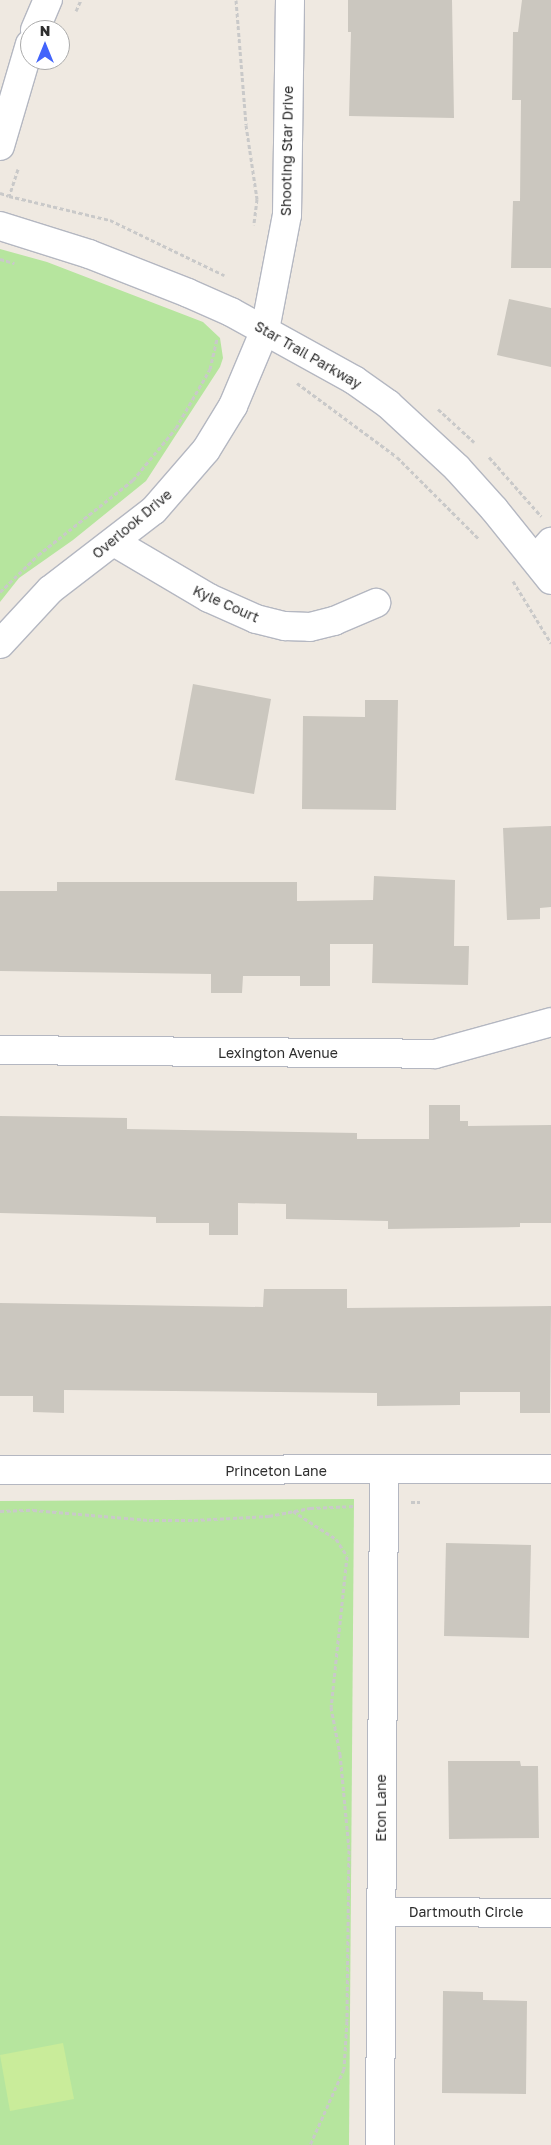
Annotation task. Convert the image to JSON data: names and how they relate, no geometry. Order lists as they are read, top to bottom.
{
  "streets": {
    "street": [
      "Shooting Star Drive",
      "Star Trail Parkway",
      "Overlook Drive",
      "Kyle Court",
      "Lexington Avenue",
      "Princeton Lane",
      "Eton Lane",
      "Dartmouth Circle"
    ]
  },
  "crossings": [
    ["Shooting Star Drive", "Star Trail Parkway"],
    ["Shooting Star Drive", "Overlook Drive"],
    ["Star Trail Parkway", "Overlook Drive"],
    ["Overlook Drive", "Kyle Court"],
    ["Princeton Lane", "Eton Lane"],
    ["Eton Lane", "Dartmouth Circle"]
  ],
  "north": "top"
}
